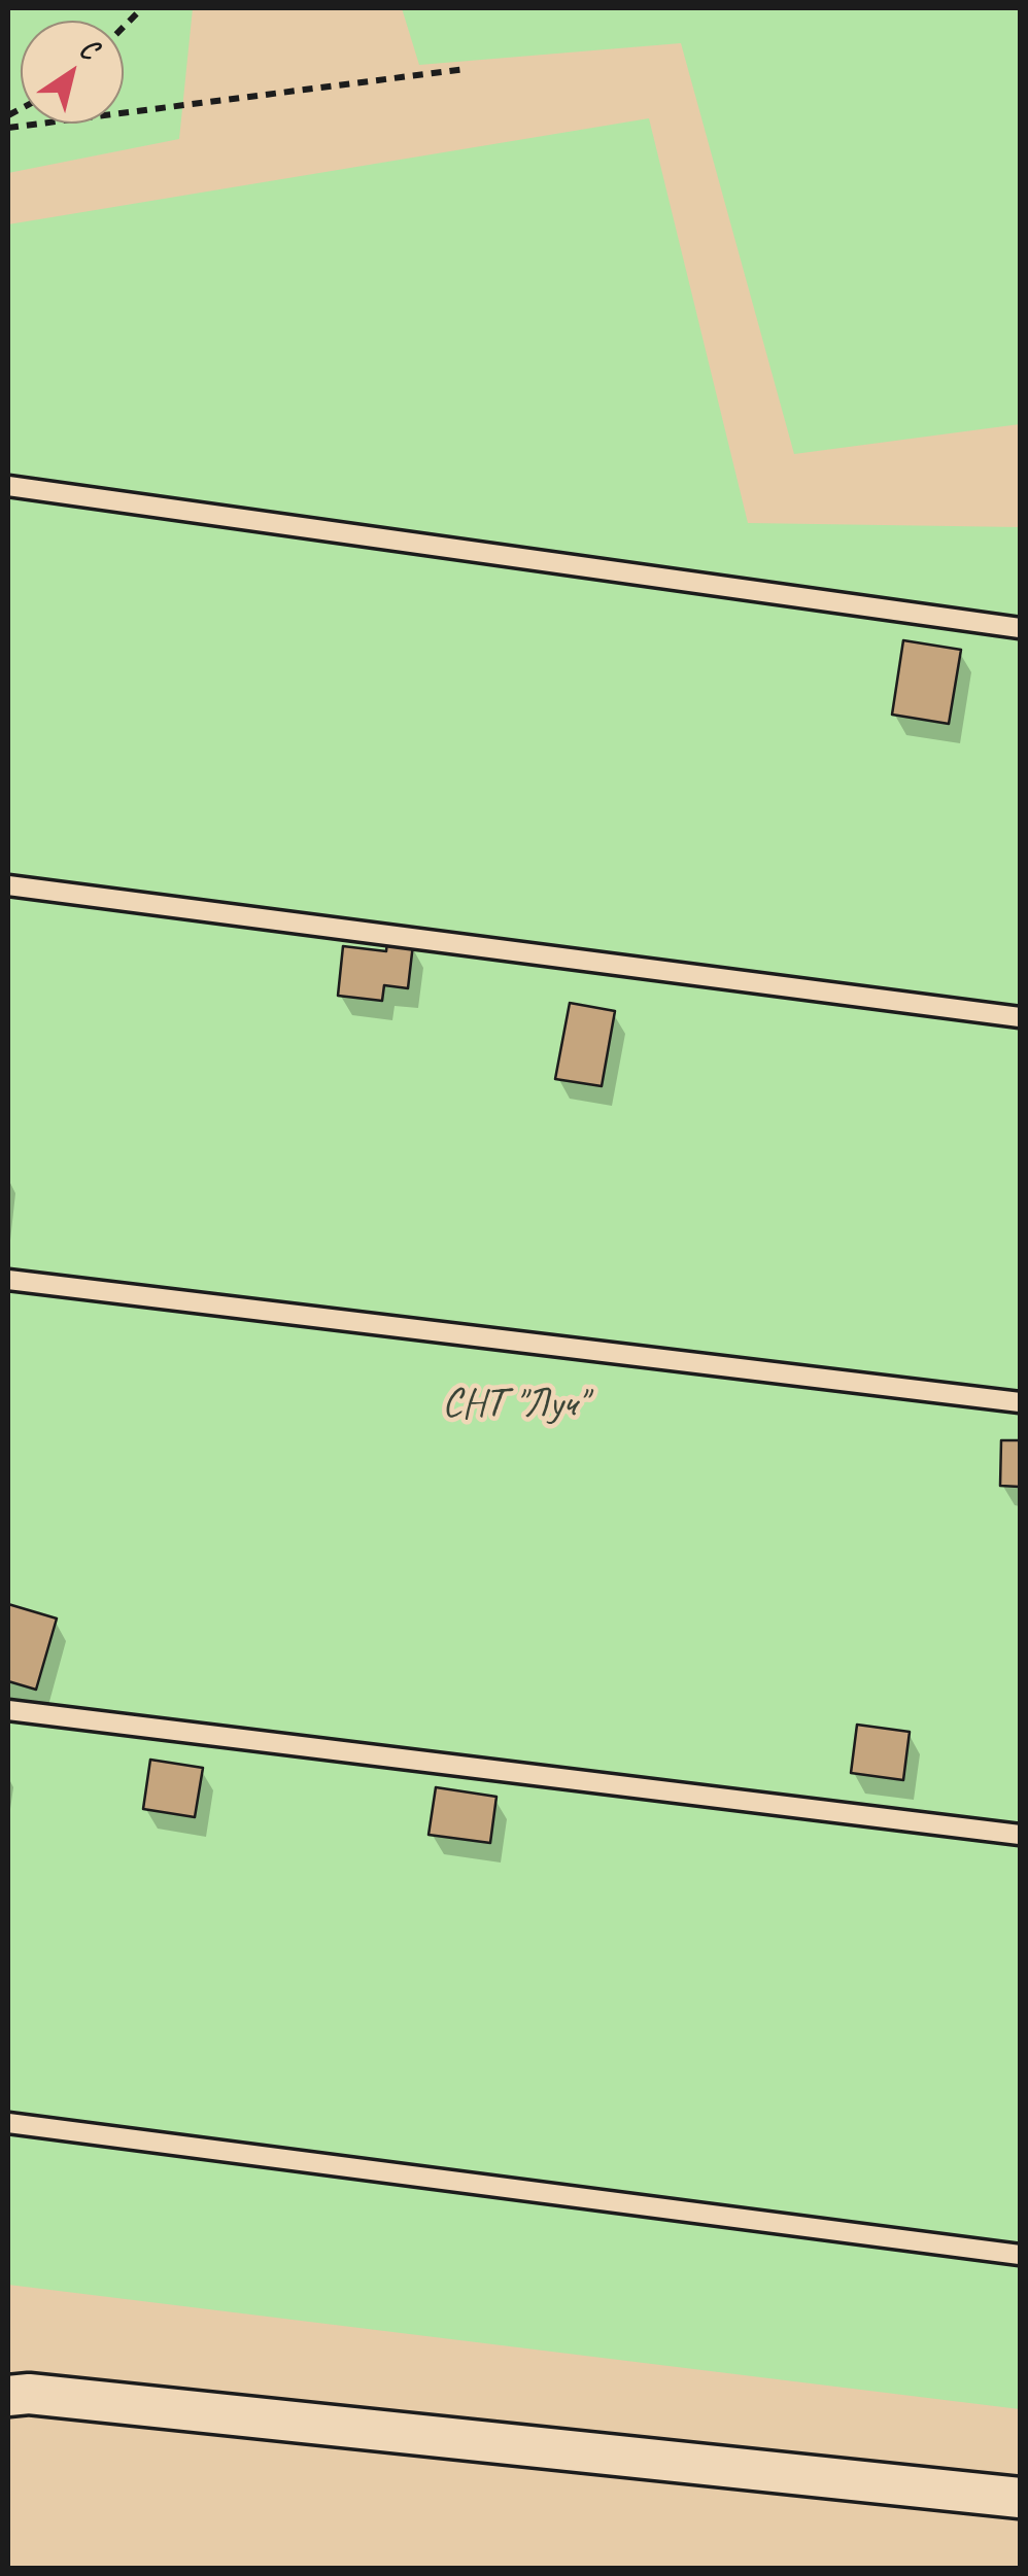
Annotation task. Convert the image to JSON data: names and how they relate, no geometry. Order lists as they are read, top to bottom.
{
  "parks": ["СНТ \"Луч\""],
  "north": "top right"
}
